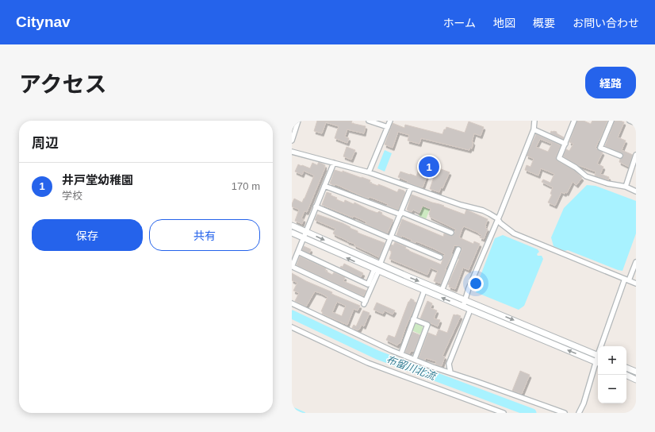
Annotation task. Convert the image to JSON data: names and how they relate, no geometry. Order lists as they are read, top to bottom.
{
  "water": ["布留川北流"],
  "page": {
    "header": "Citynav",
    "nav": [
      "ホーム",
      "地図",
      "概要",
      "お問い合わせ"
    ],
    "title": "アクセス",
    "buttons": [
      "経路",
      ["保存", "共有"]
    ],
    "heading": "周辺",
    "pins": "1",
    "list": [
      {
        "mark": "1",
        "name": "井戸堂幼稚園",
        "note": "学校",
        "value": "170 m"
      }
    ],
    "map_buttons": ["+", "−"]
  }
}
